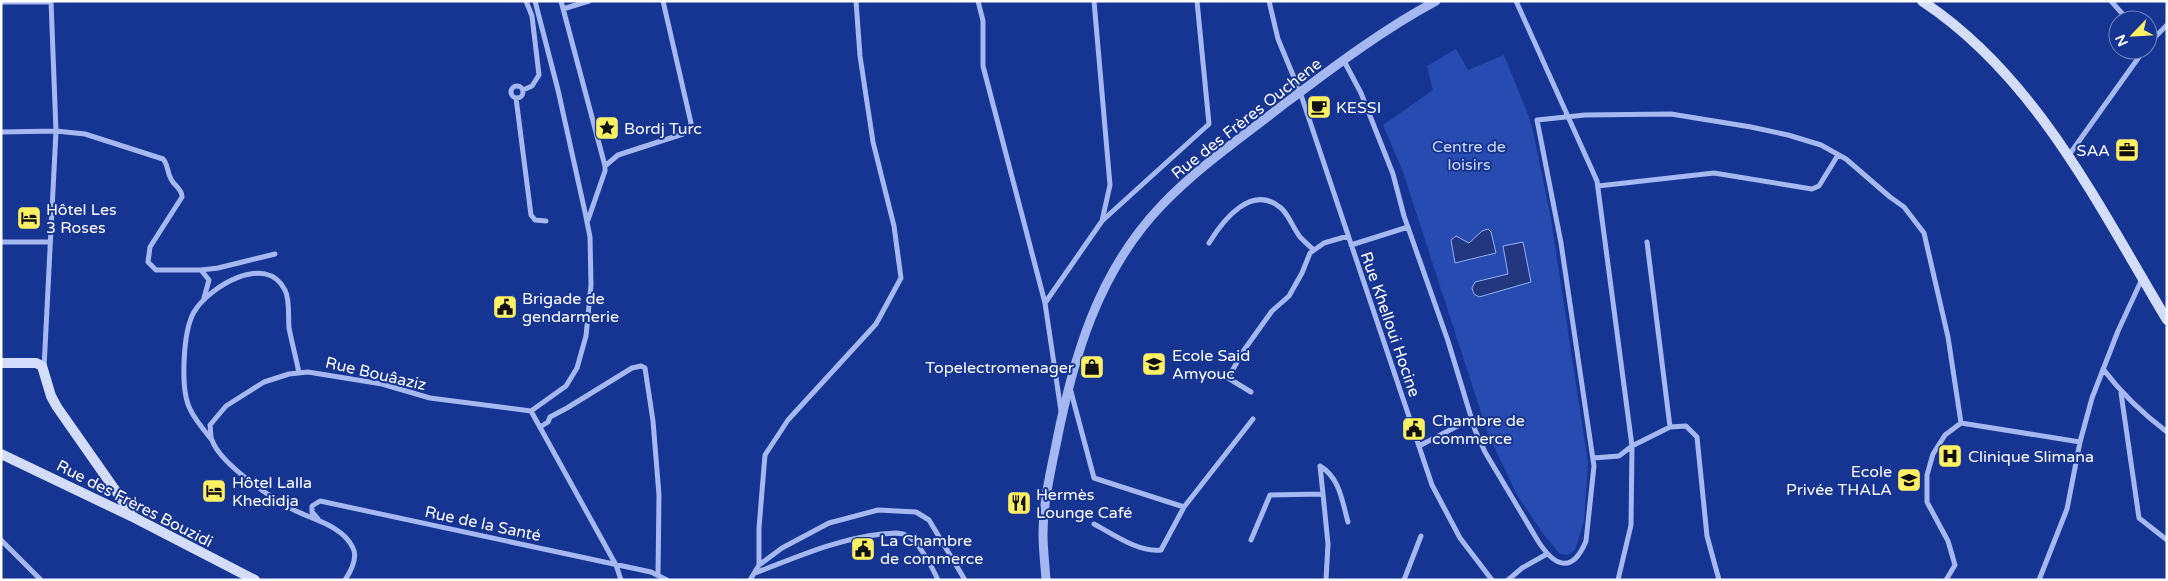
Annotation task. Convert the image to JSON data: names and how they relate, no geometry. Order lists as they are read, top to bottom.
{
  "streets": {
    "main road": ["Rue des Frères Bouzidi"],
    "street": [
      "Rue des Frères Ouchene",
      "Rue Khelloui Hocine",
      "Rue Bouâaziz",
      "Rue de la Santé"
    ]
  },
  "crossings": [
    ["Rue des Frères Ouchene", "Rue Khelloui Hocine"]
  ],
  "parks": ["Centre de loisirs"],
  "places": {
    "cafe": ["KESSI"],
    "place": ["Bordj Turc"],
    "office": ["SAA"],
    "hotel": ["Hôtel Les 3 Roses", "Hôtel Lalla Khedidja"],
    "public building": ["Brigade de gendarmerie", "Chambre de commerce", "La Chambre de commerce"],
    "school or university": ["Ecole Said Amyouc", "Ecole Privée THALA"],
    "shop": ["Topelectromenager"],
    "hospital": ["Clinique Slimana"],
    "restaurant": ["Hermès Lounge Café"]
  },
  "north": "bottom left"
}
